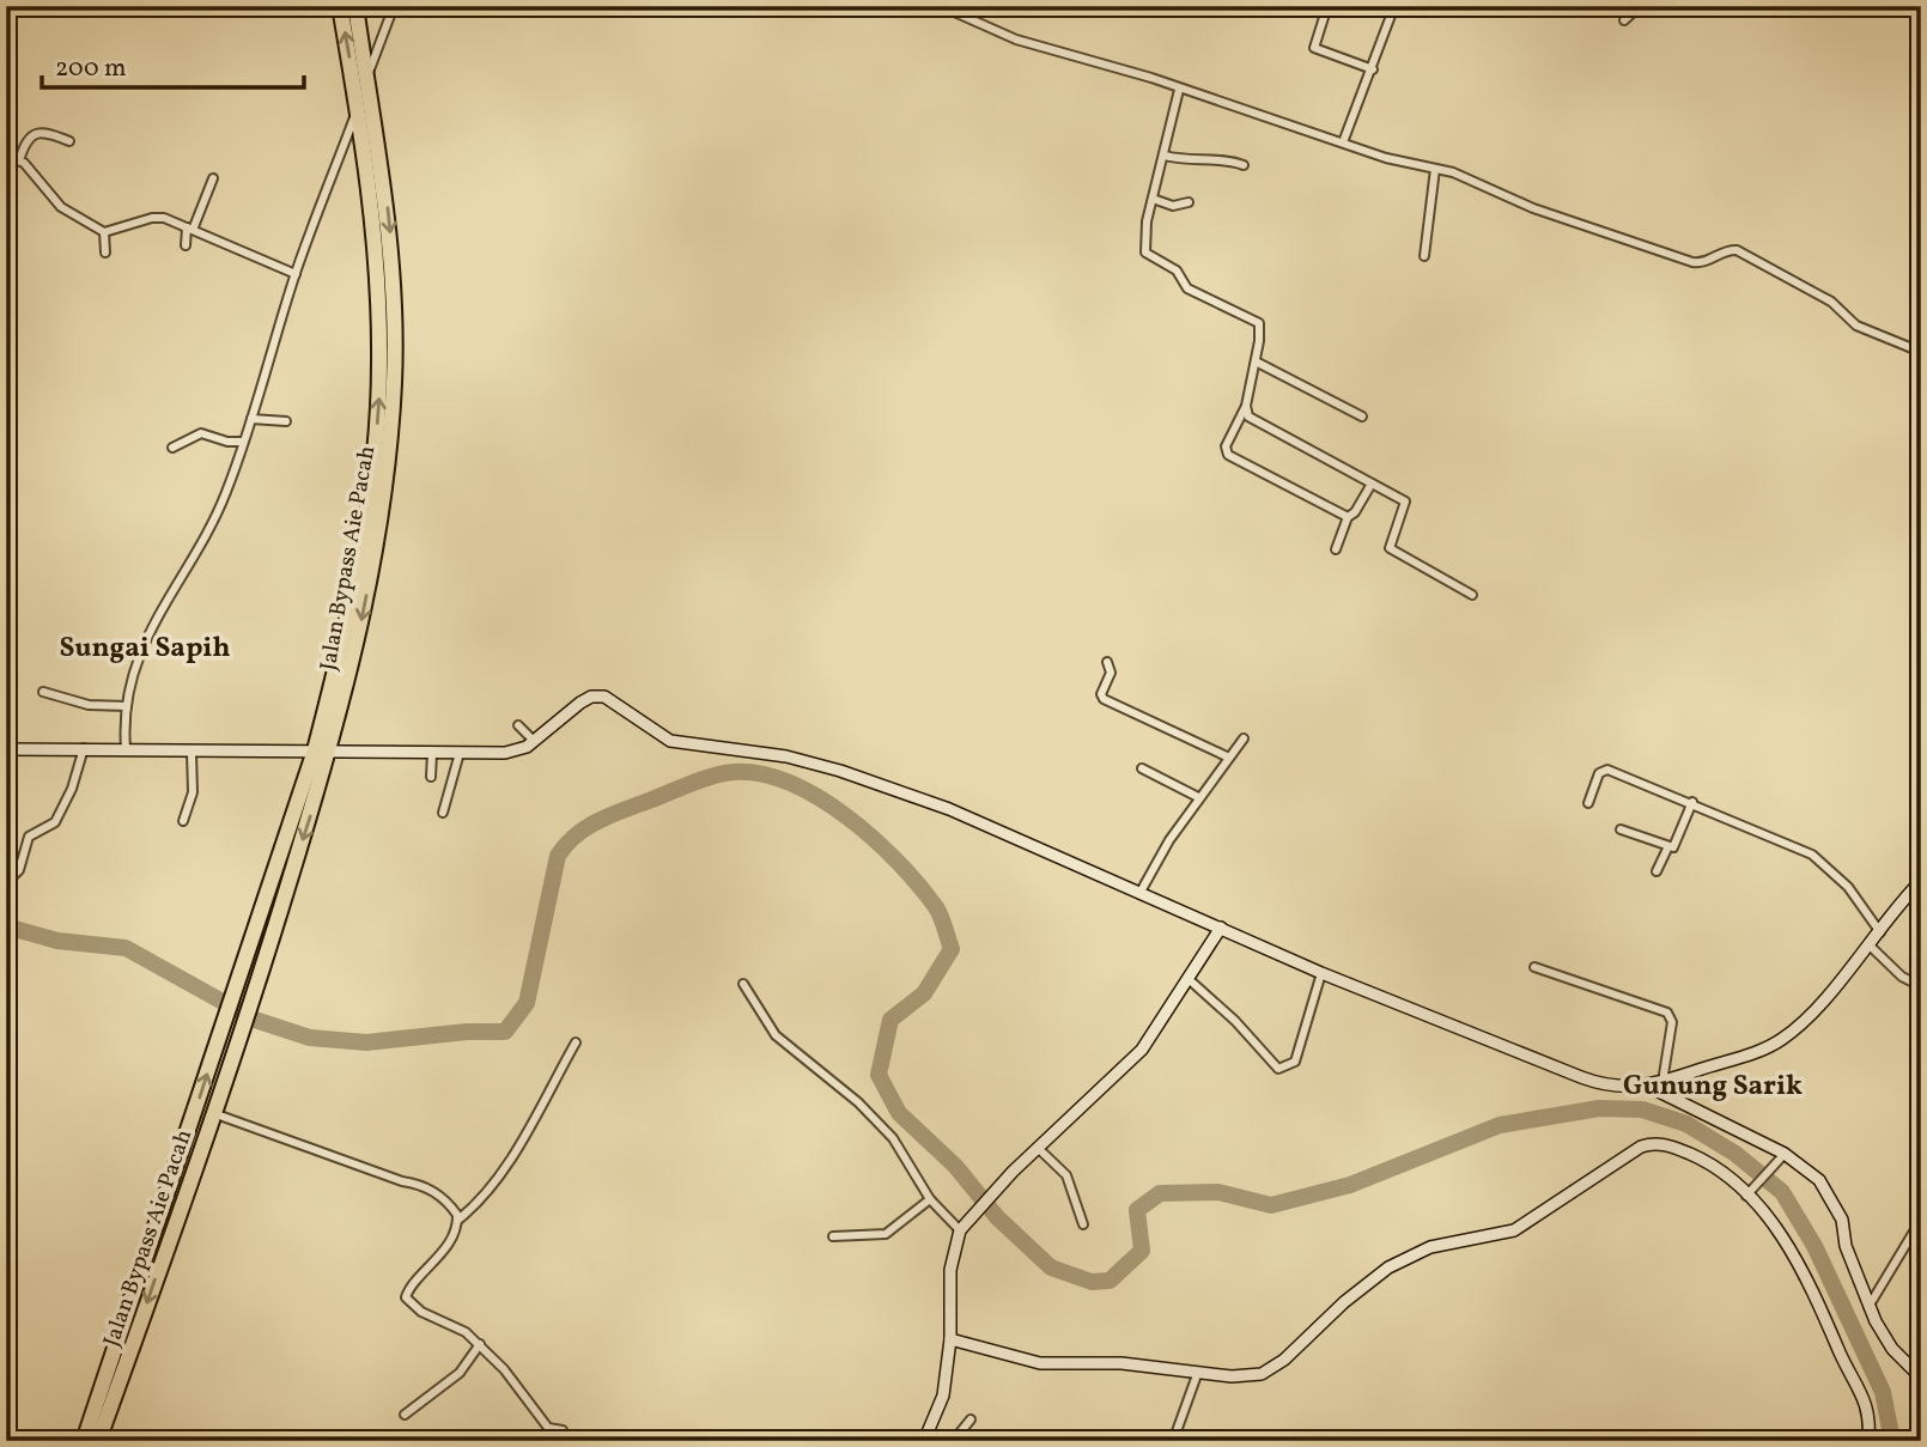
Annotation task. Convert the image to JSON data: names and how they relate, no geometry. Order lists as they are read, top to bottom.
{
  "streets": {
    "highway": ["Jalan Bypass Aie Pacah"]
  },
  "districts": ["Sungai Sapih", "Gunung Sarik"],
  "scale_bar": "200 m"
}
